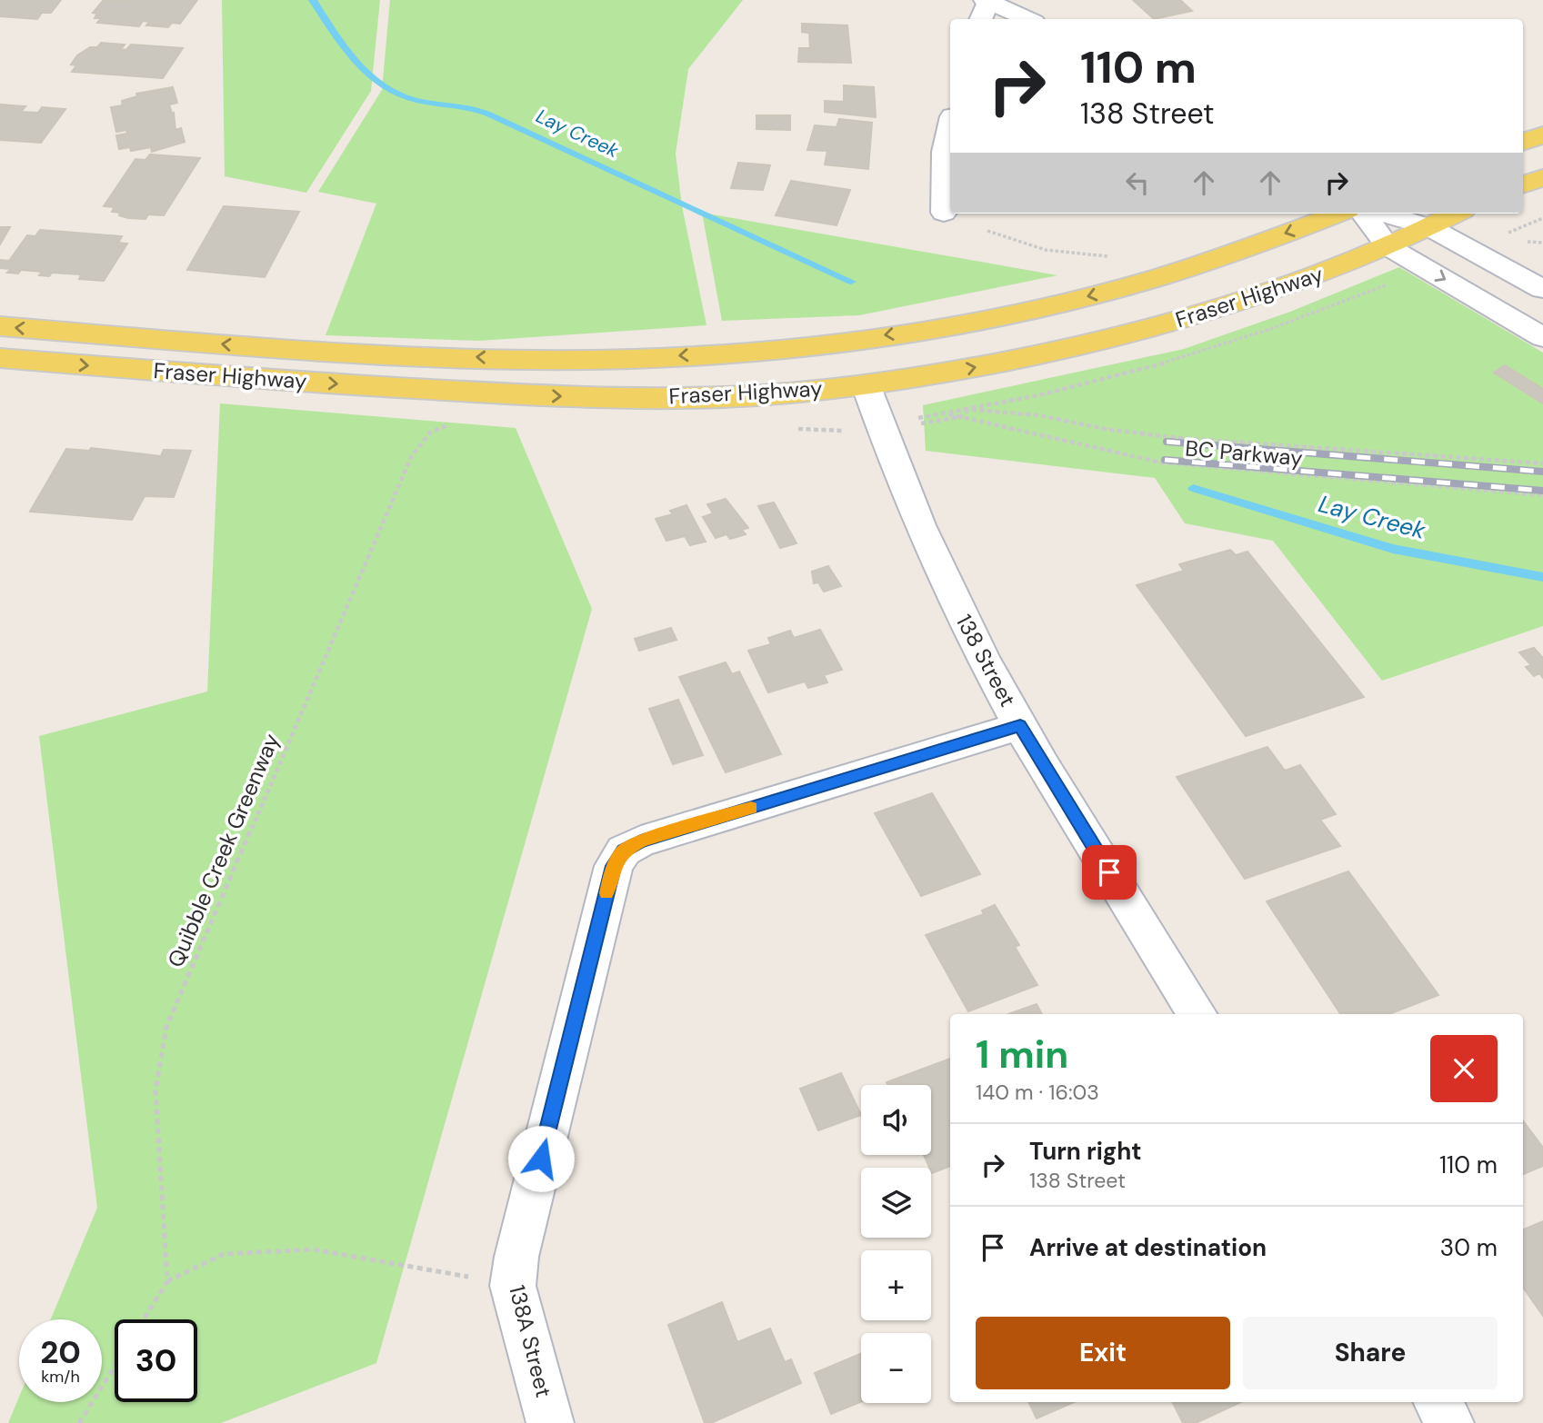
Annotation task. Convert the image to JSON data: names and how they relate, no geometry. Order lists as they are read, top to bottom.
{
  "streets": {
    "main road": ["Fraser Highway"],
    "street": ["138 Street", "138A Street"],
    "path": ["BC Parkway", "Quibble Creek Greenway"]
  },
  "crossings": [
    ["Fraser Highway", "138 Street"],
    ["138 Street", "138A Street"]
  ],
  "water": ["Lay Creek"],
  "page": {
    "turn": ["110 m", "138 Street"],
    "heading": ["1 min", "140 m · 16:03"],
    "map_buttons": ["+", "−"],
    "list": [
      {
        "name": "Turn right",
        "note": "138 Street",
        "value": "110 m"
      },
      {
        "name": "Arrive at destination",
        "value": "30 m"
      }
    ],
    "buttons": ["Exit", "Share"],
    "speed": "20 km/h",
    "limit": "30"
  }
}
